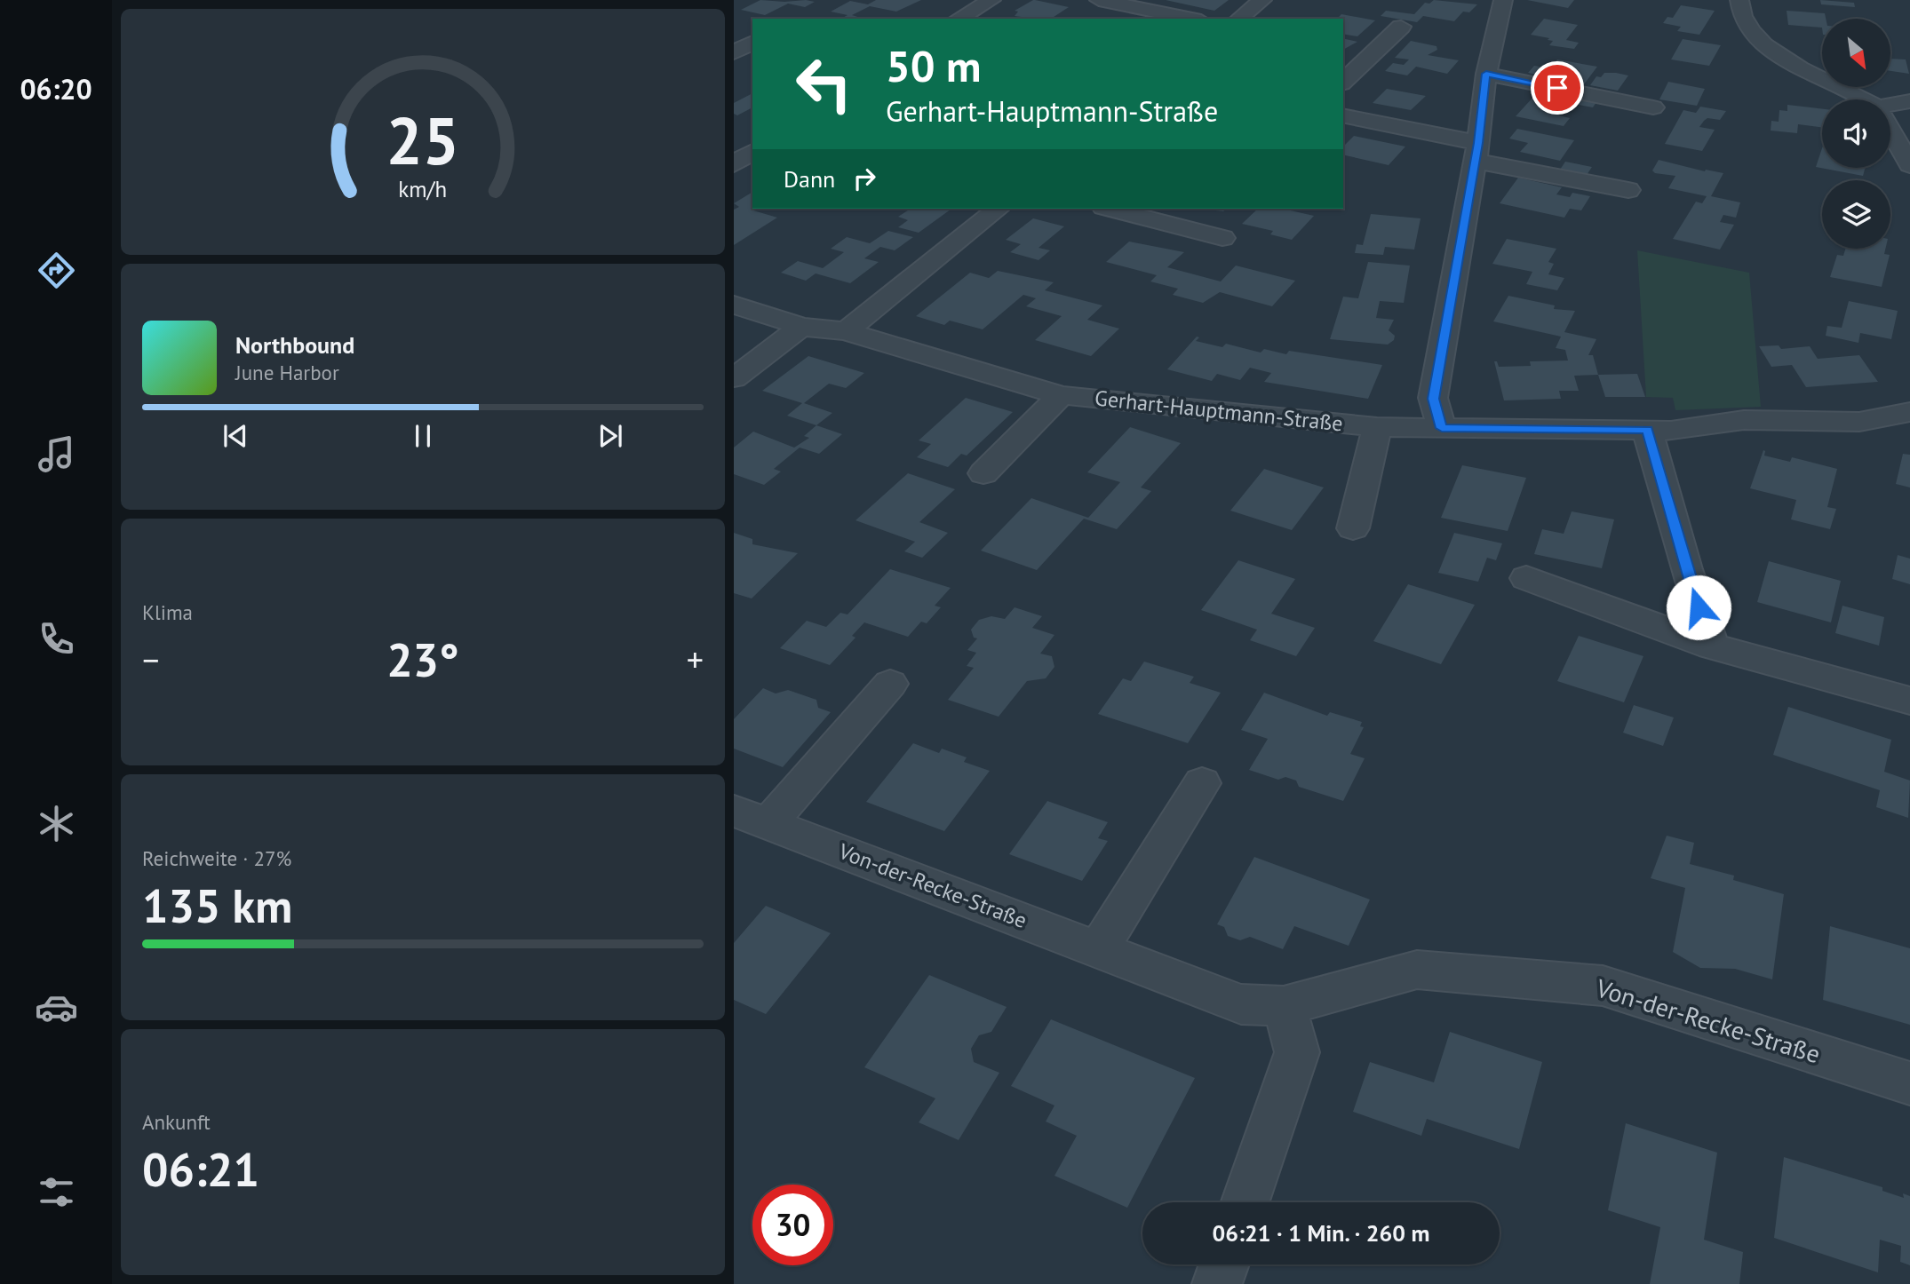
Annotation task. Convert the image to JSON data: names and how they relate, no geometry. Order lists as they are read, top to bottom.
{
  "streets": {
    "street": ["Gerhart-Hauptmann-Straße", "Von-der-Recke-Straße"]
  },
  "north": "bottom right",
  "page": {
    "tabs": "06:20",
    "turn": ["50 m", "Gerhart-Hauptmann-Straße"],
    "then": "Dann",
    "song": ["Northbound", "June Harbor"],
    "tile": [
      "Klima",
      ["Reichweite · 27%", "135 km"],
      ["Ankunft", "06:21"]
    ],
    "heat": ["−", "23°", "+"],
    "limit": "30",
    "trip": "06:21 · 1 Min. · 260 m",
    "gauge": ["25", "km/h"]
  }
}
